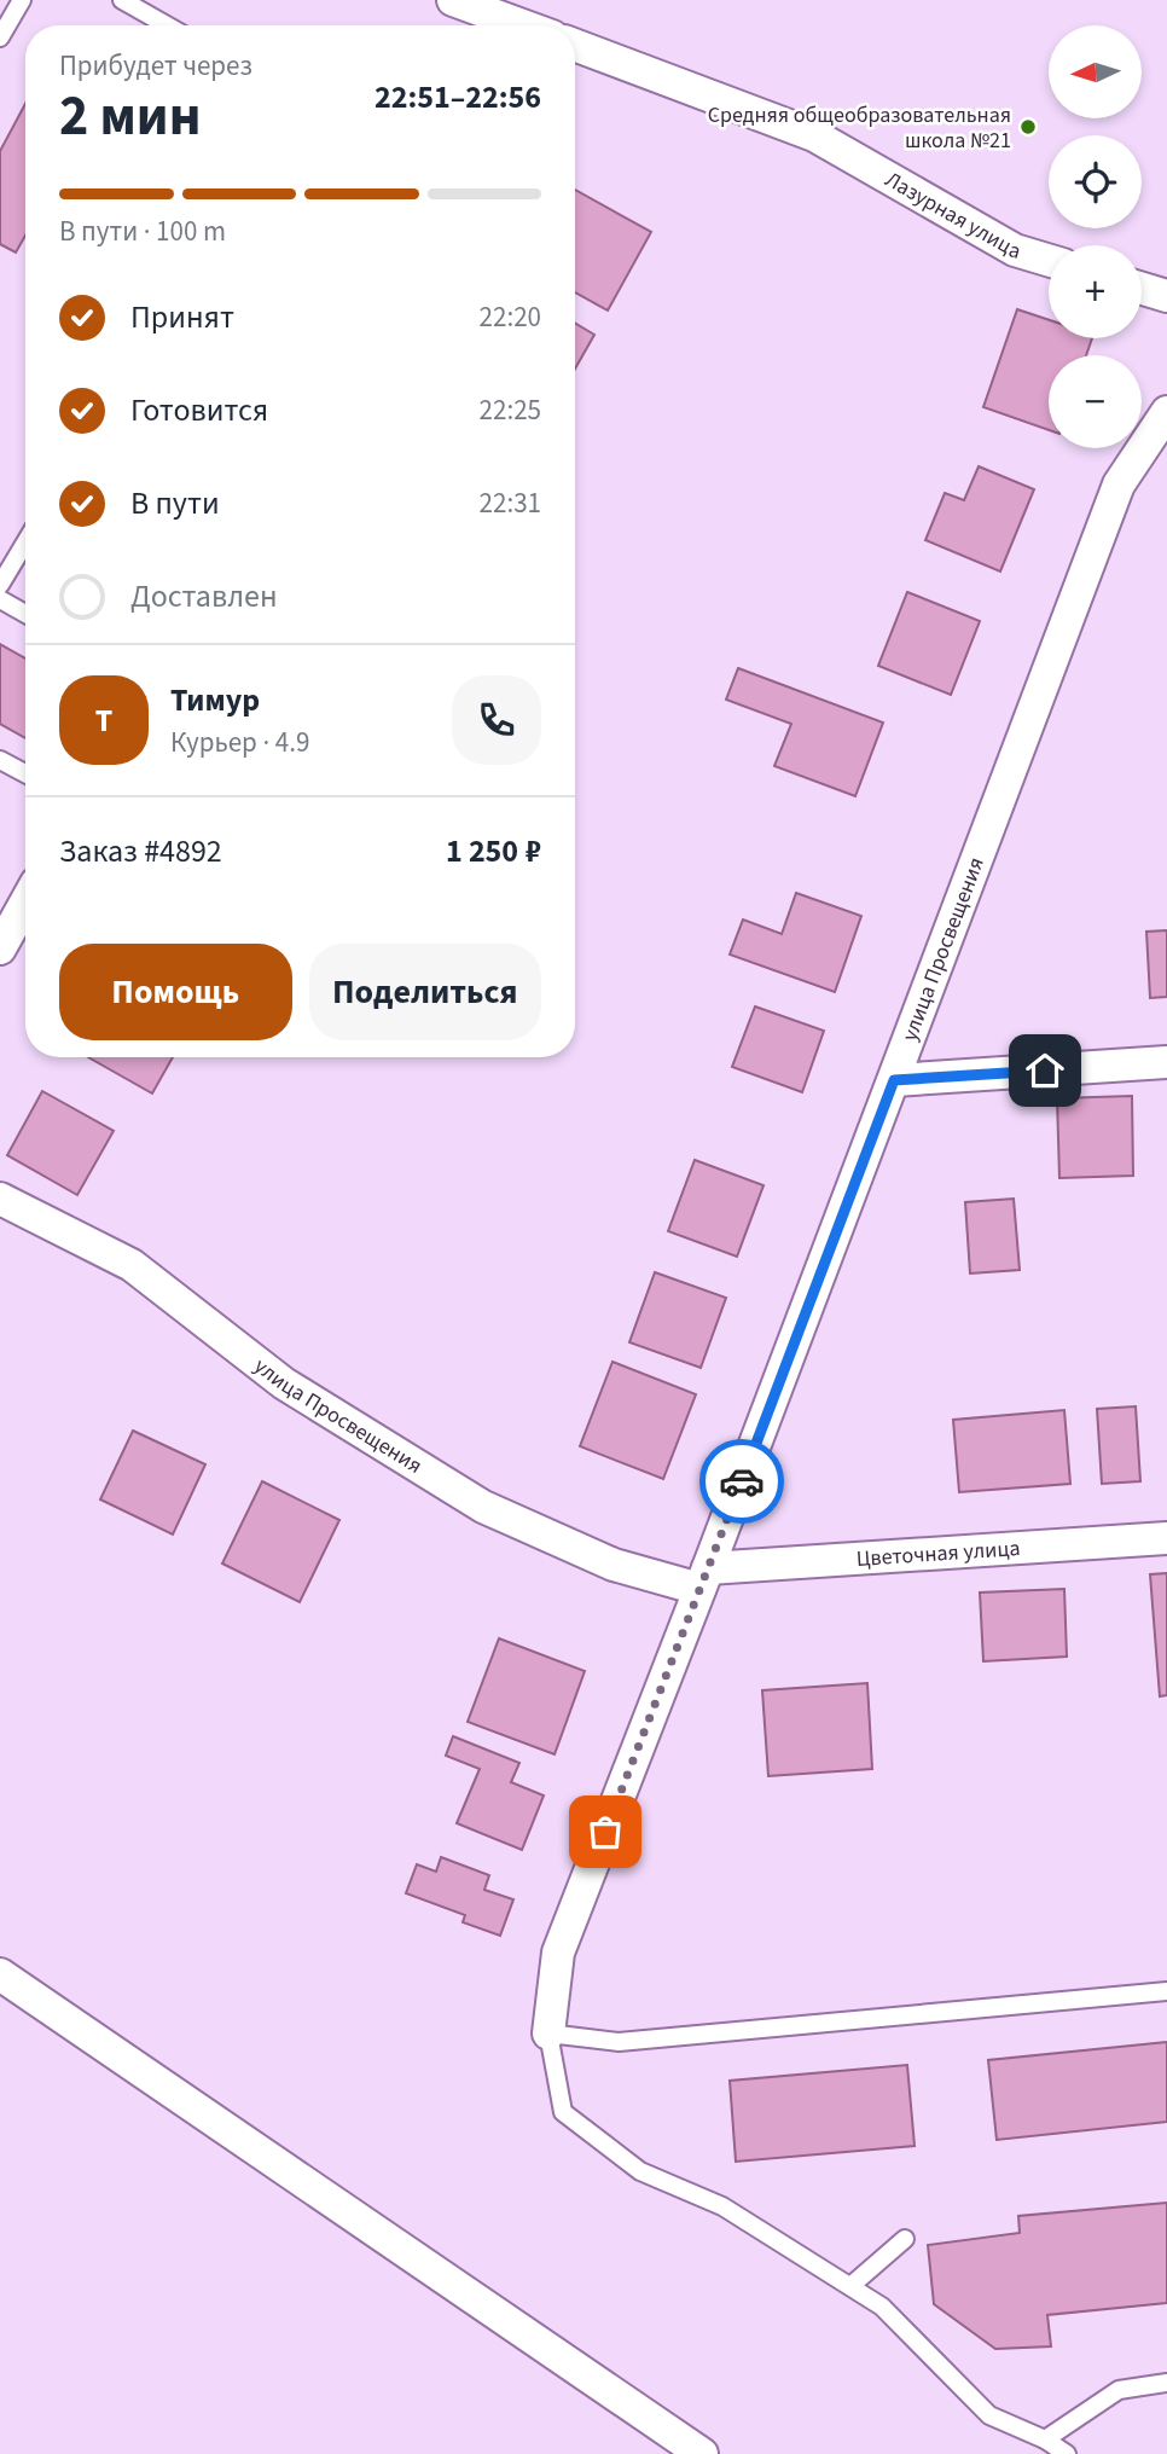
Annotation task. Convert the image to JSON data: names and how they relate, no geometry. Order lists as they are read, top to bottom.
{
  "streets": {
    "street": ["Лазурная улица", "улица Просвещения", "Цветочная улица"]
  },
  "crossings": [
    ["улица Просвещения", "Цветочная улица"]
  ],
  "places": ["Средняя общеобразовательная школа №21"],
  "north": "left",
  "page": {
    "map_buttons": ["+", "−"],
    "heading": ["2 мин", "Прибудет через", "22:51–22:56"],
    "panel": [
      "Тимур",
      "Курьер · 4.9",
      "Заказ #4892",
      "1 250 ₽"
    ],
    "bar": "В пути · 100 m",
    "list": [
      ["Принят", "22:20"],
      ["Готовится", "22:25"],
      ["В пути", "22:31"],
      "Доставлен"
    ],
    "round": "Т",
    "buttons": ["Помощь", "Поделиться"]
  }
}
